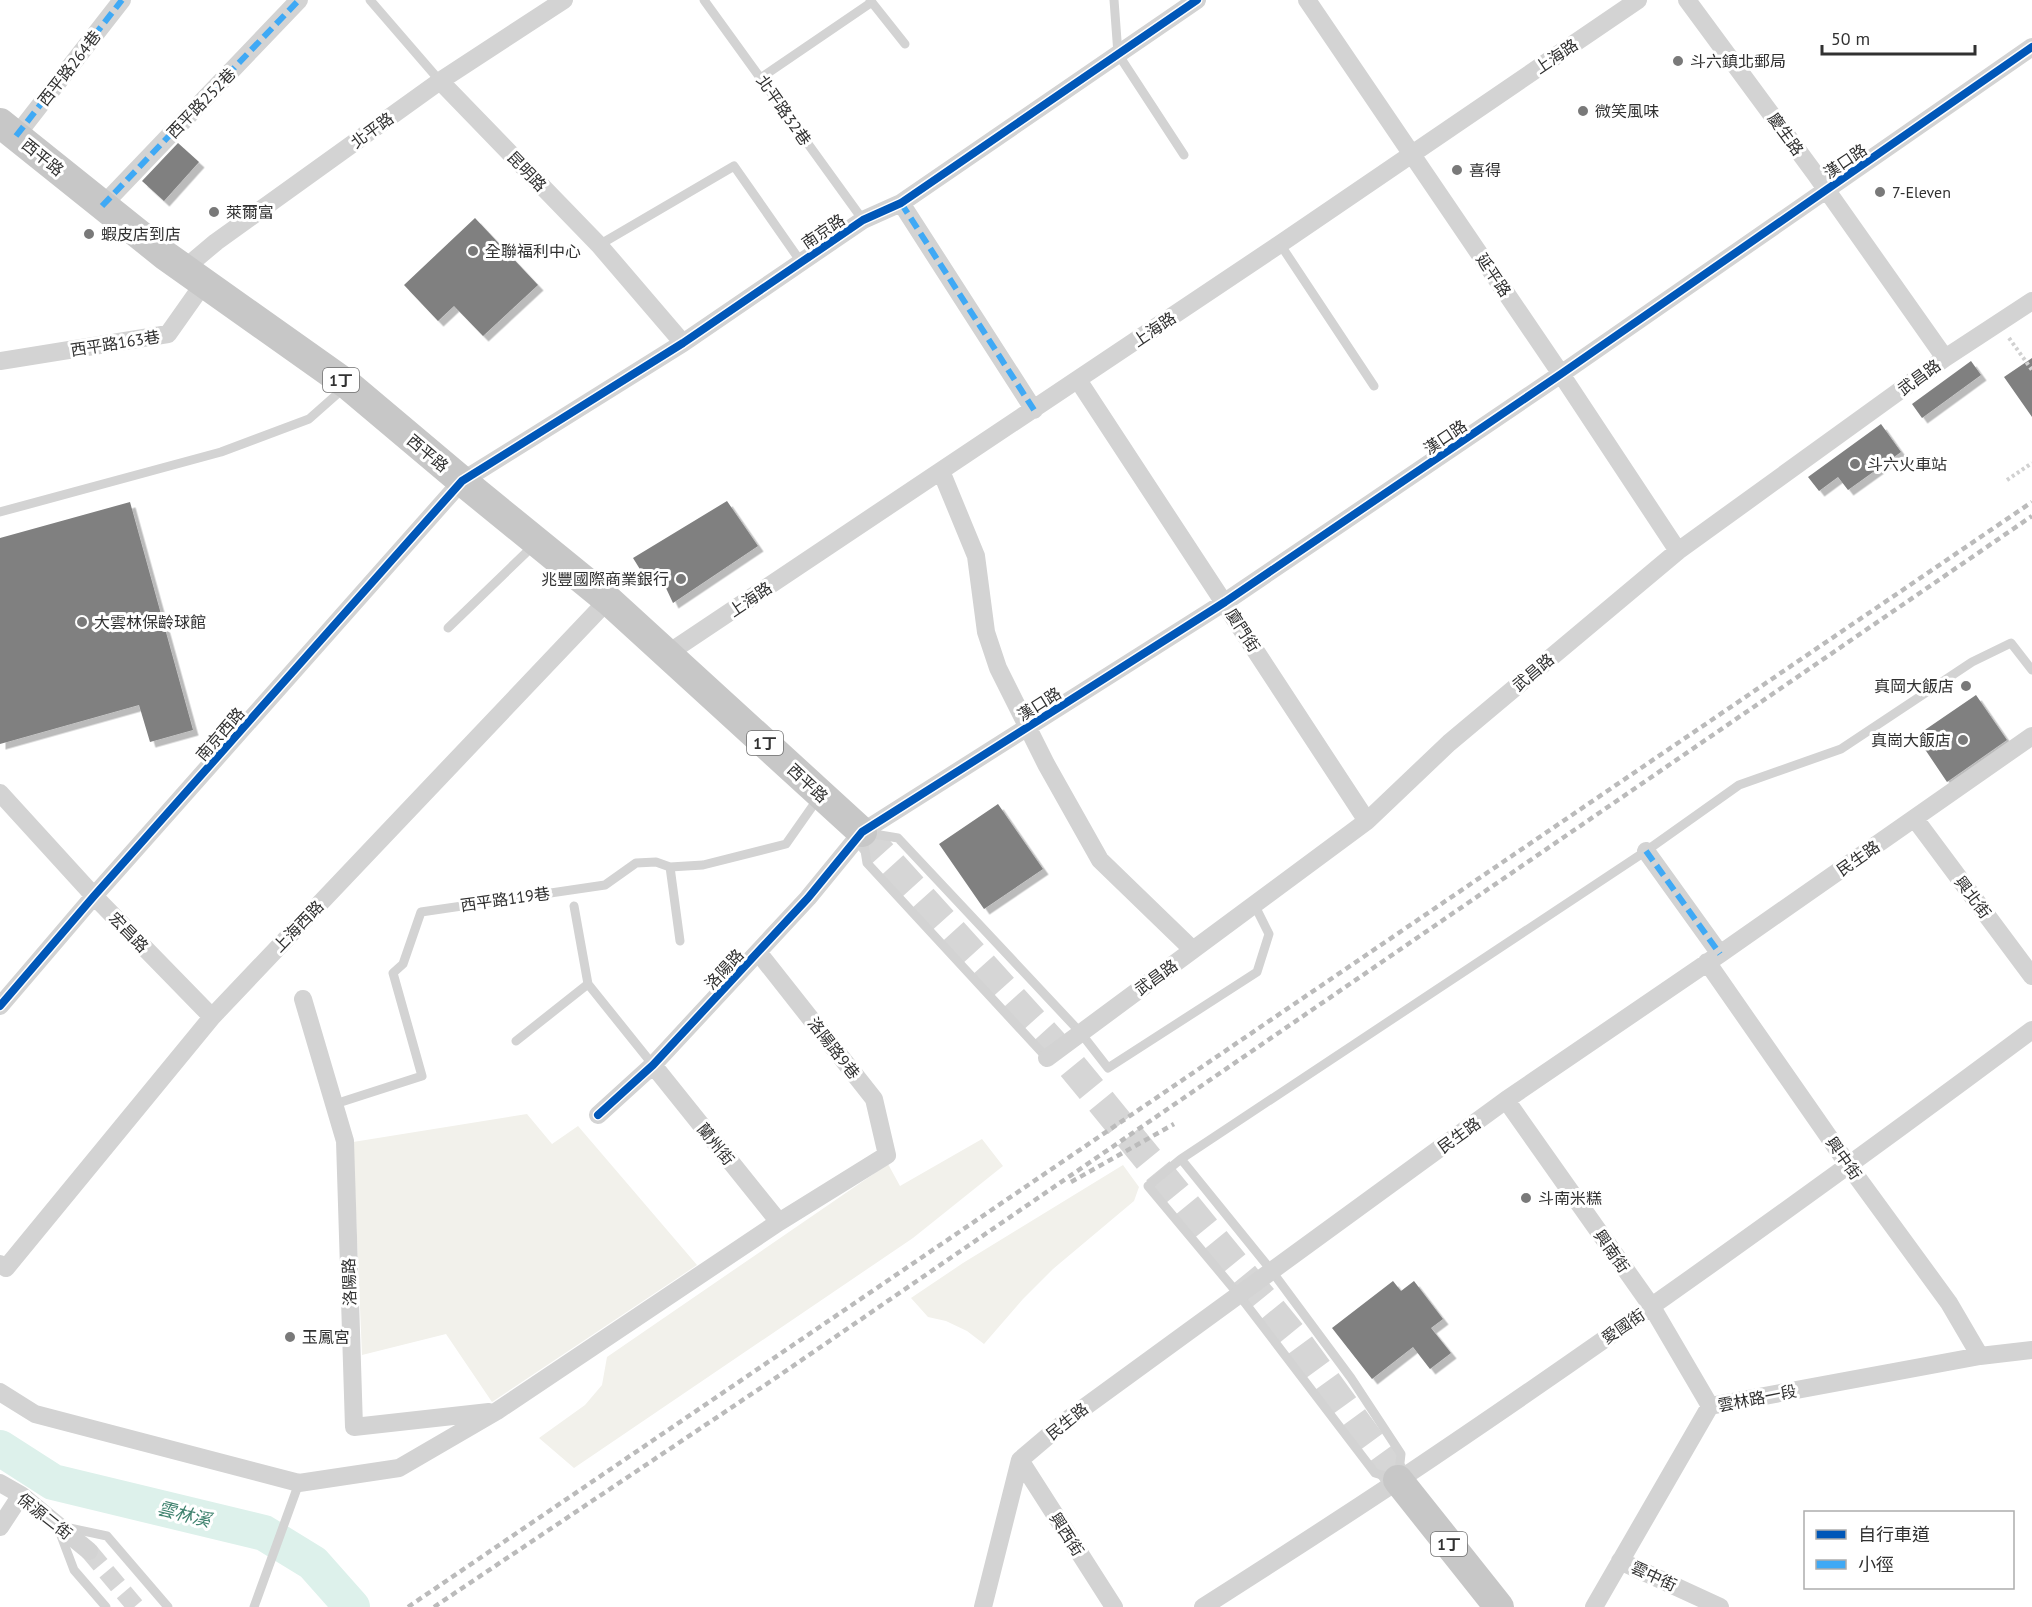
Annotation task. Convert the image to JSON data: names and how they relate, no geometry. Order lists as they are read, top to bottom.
{
  "streets": {
    "main road": ["西平路", "1丁"],
    "street": [
      "上海路",
      "西平路264巷",
      "西平路252巷",
      "北平路",
      "慶生路",
      "漢口路",
      "昆明路",
      "南京路",
      "延平路",
      "西平路163巷",
      "武昌路",
      "廈門街",
      "南京西路",
      "民生路",
      "興北街",
      "上海西路",
      "宏昌路",
      "洛陽路",
      "洛陽路9巷",
      "蘭州街",
      "興中街",
      "興南街",
      "愛國街",
      "雲林路一段",
      "保源二街",
      "興西街",
      "雲中街"
    ],
    "lane": ["北平路32巷", "西平路119巷"]
  },
  "crossings": [
    ["上海路", "西平路"],
    ["上海路", "延平路"],
    ["上海路", "廈門街"],
    ["西平路264巷", "西平路"],
    ["西平路252巷", "西平路"],
    ["北平路32巷", "南京路"],
    ["北平路", "西平路"],
    ["北平路", "昆明路"],
    ["北平路", "西平路163巷"],
    ["慶生路", "漢口路"],
    ["慶生路", "武昌路"],
    ["西平路", "漢口路"],
    ["西平路", "南京路"],
    ["西平路", "西平路163巷"],
    ["西平路", "南京西路"],
    ["西平路", "西平路119巷"],
    ["西平路", "上海西路"],
    ["西平路", "洛陽路"],
    ["漢口路", "延平路"],
    ["漢口路", "廈門街"],
    ["漢口路", "洛陽路"],
    ["昆明路", "南京路"],
    ["南京路", "南京西路"],
    ["延平路", "武昌路"],
    ["武昌路", "廈門街"],
    ["1丁", "愛國街"],
    ["南京西路", "宏昌路"],
    ["民生路", "興北街"],
    ["民生路", "興中街"],
    ["民生路", "興南街"],
    ["民生路", "興西街"],
    ["西平路119巷", "洛陽路"],
    ["上海西路", "宏昌路"],
    ["洛陽路", "洛陽路9巷"],
    ["洛陽路", "蘭州街"],
    ["興中街", "愛國街"],
    ["興中街", "雲林路一段"],
    ["興南街", "愛國街"],
    ["興南街", "雲林路一段"],
    ["雲林路一段", "雲中街"]
  ],
  "water": ["雲林溪"],
  "places": [
    "斗六鎮北郵局",
    "微笑風味",
    "喜得",
    "7-Eleven",
    "萊爾富",
    "蝦皮店到店",
    "全聯福利中心",
    "斗六火車站",
    "兆豐國際商業銀行",
    "大雲林保齡球館",
    "真岡大飯店",
    "真崗大飯店",
    "斗南米糕",
    "玉鳳宮"
  ],
  "legend": ["自行車道", "小徑"],
  "scale_bar": "50 m"
}
